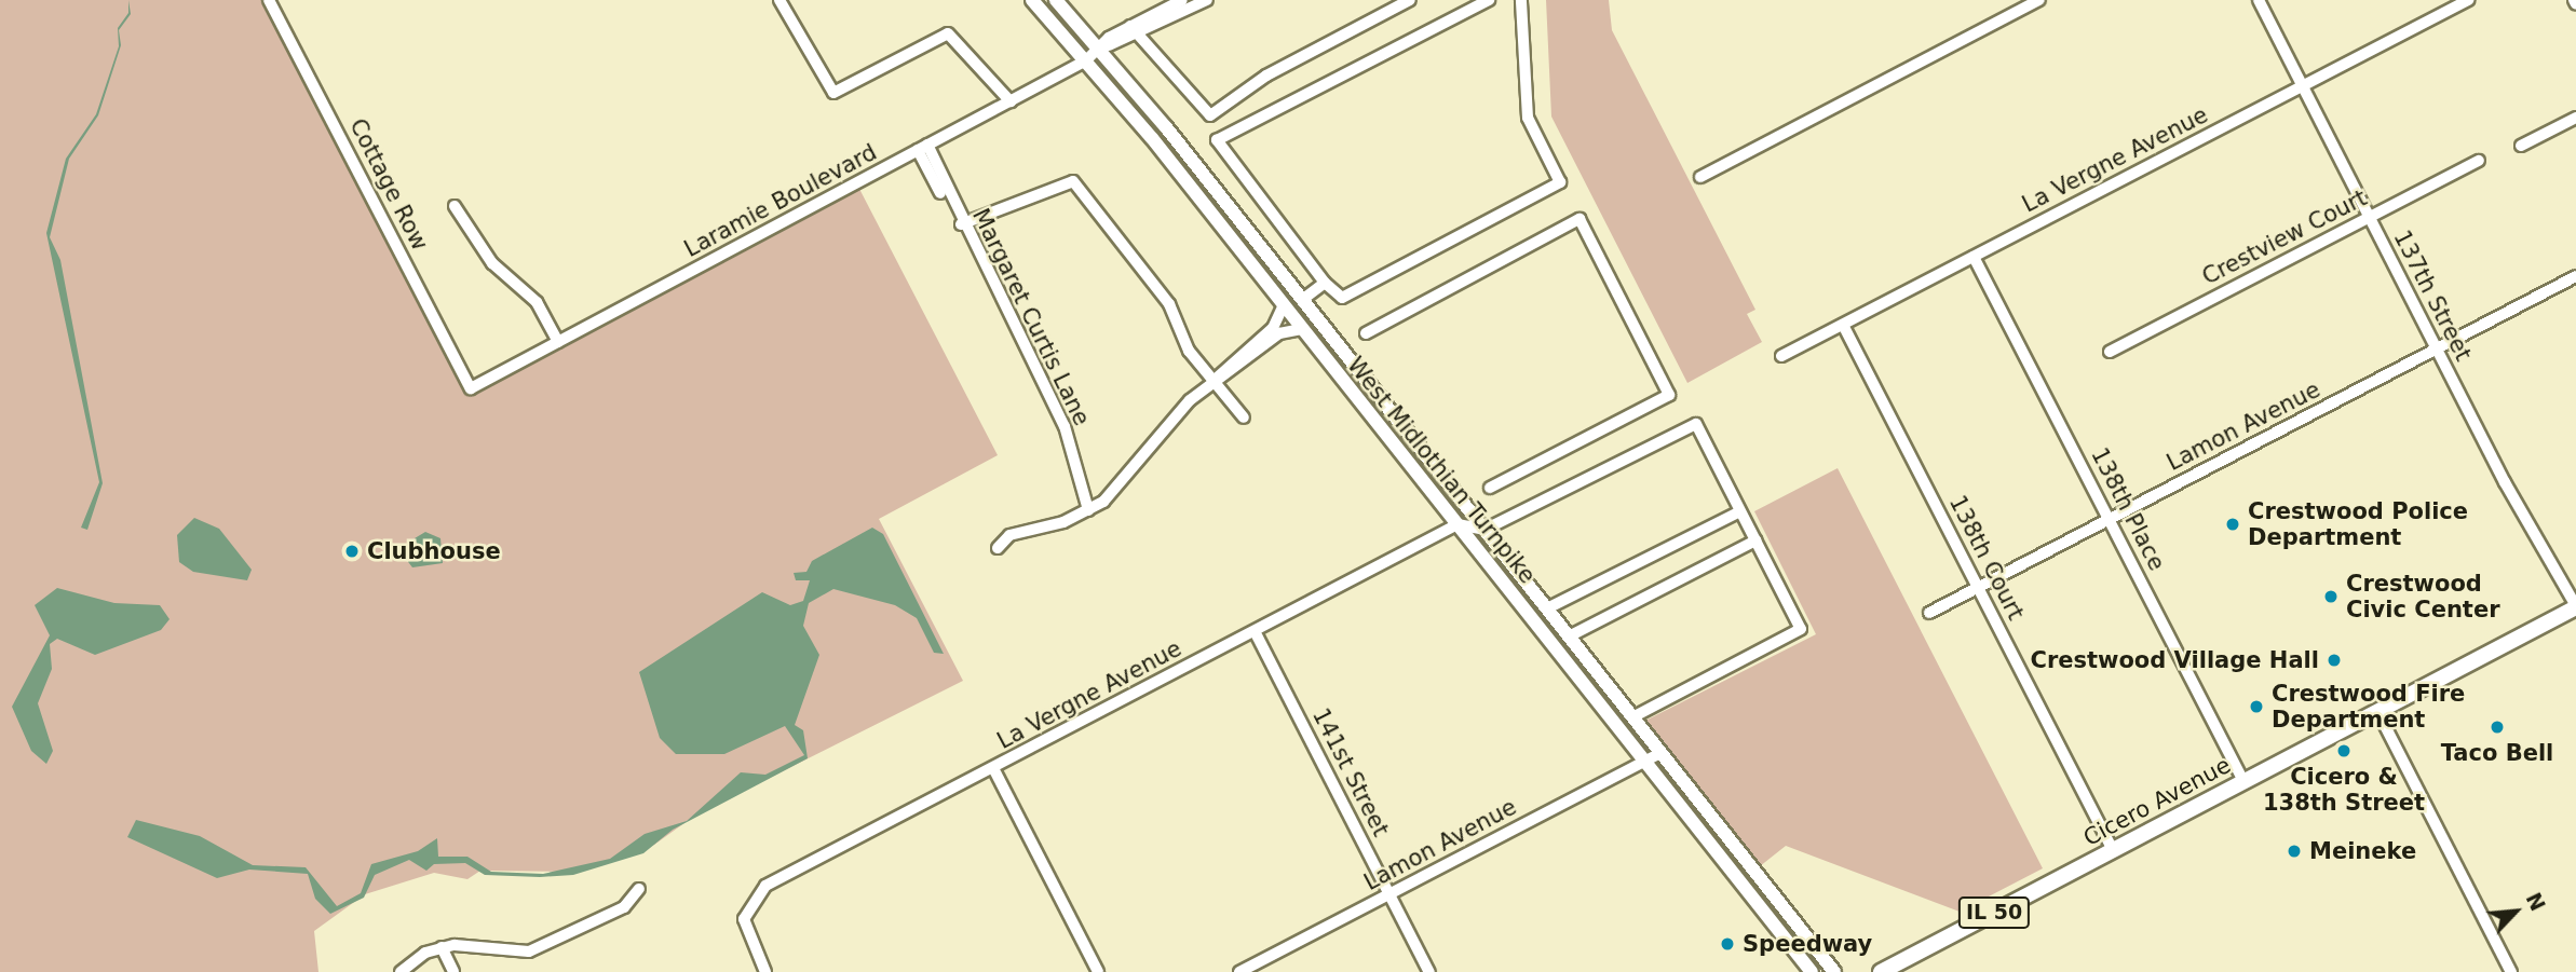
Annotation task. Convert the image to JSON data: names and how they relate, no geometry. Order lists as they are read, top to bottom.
{
  "streets": {
    "main road": ["West Midlothian Turnpike", "Cicero Avenue", "IL 50"],
    "street": [
      "La Vergne Avenue",
      "Cottage Row",
      "Laramie Boulevard",
      "Crestview Court",
      "137th Street",
      "Margaret Curtis Lane",
      "Lamon Avenue",
      "138th Place",
      "138th Court",
      "141st Street"
    ]
  },
  "crossings": [
    ["La Vergne Avenue", "137th Street"],
    ["La Vergne Avenue", "West Midlothian Turnpike"],
    ["La Vergne Avenue", "138th Place"],
    ["La Vergne Avenue", "138th Court"],
    ["La Vergne Avenue", "141st Street"],
    ["Cottage Row", "Laramie Boulevard"],
    ["Laramie Boulevard", "Margaret Curtis Lane"],
    ["Laramie Boulevard", "West Midlothian Turnpike"],
    ["Crestview Court", "137th Street"],
    ["137th Street", "Lamon Avenue"],
    ["137th Street", "Cicero Avenue"],
    ["Lamon Avenue", "West Midlothian Turnpike"],
    ["Lamon Avenue", "138th Place"],
    ["Lamon Avenue", "138th Court"],
    ["Lamon Avenue", "141st Street"],
    ["138th Place", "Cicero Avenue"],
    ["138th Court", "Cicero Avenue"]
  ],
  "places": [
    "Crestwood Police Department",
    "Clubhouse",
    "Crestwood Civic Center",
    "Crestwood Village Hall",
    "Crestwood Fire Department",
    "Taco Bell",
    "Cicero & 138th Street",
    "Meineke",
    "Speedway"
  ],
  "north": "top right"
}
